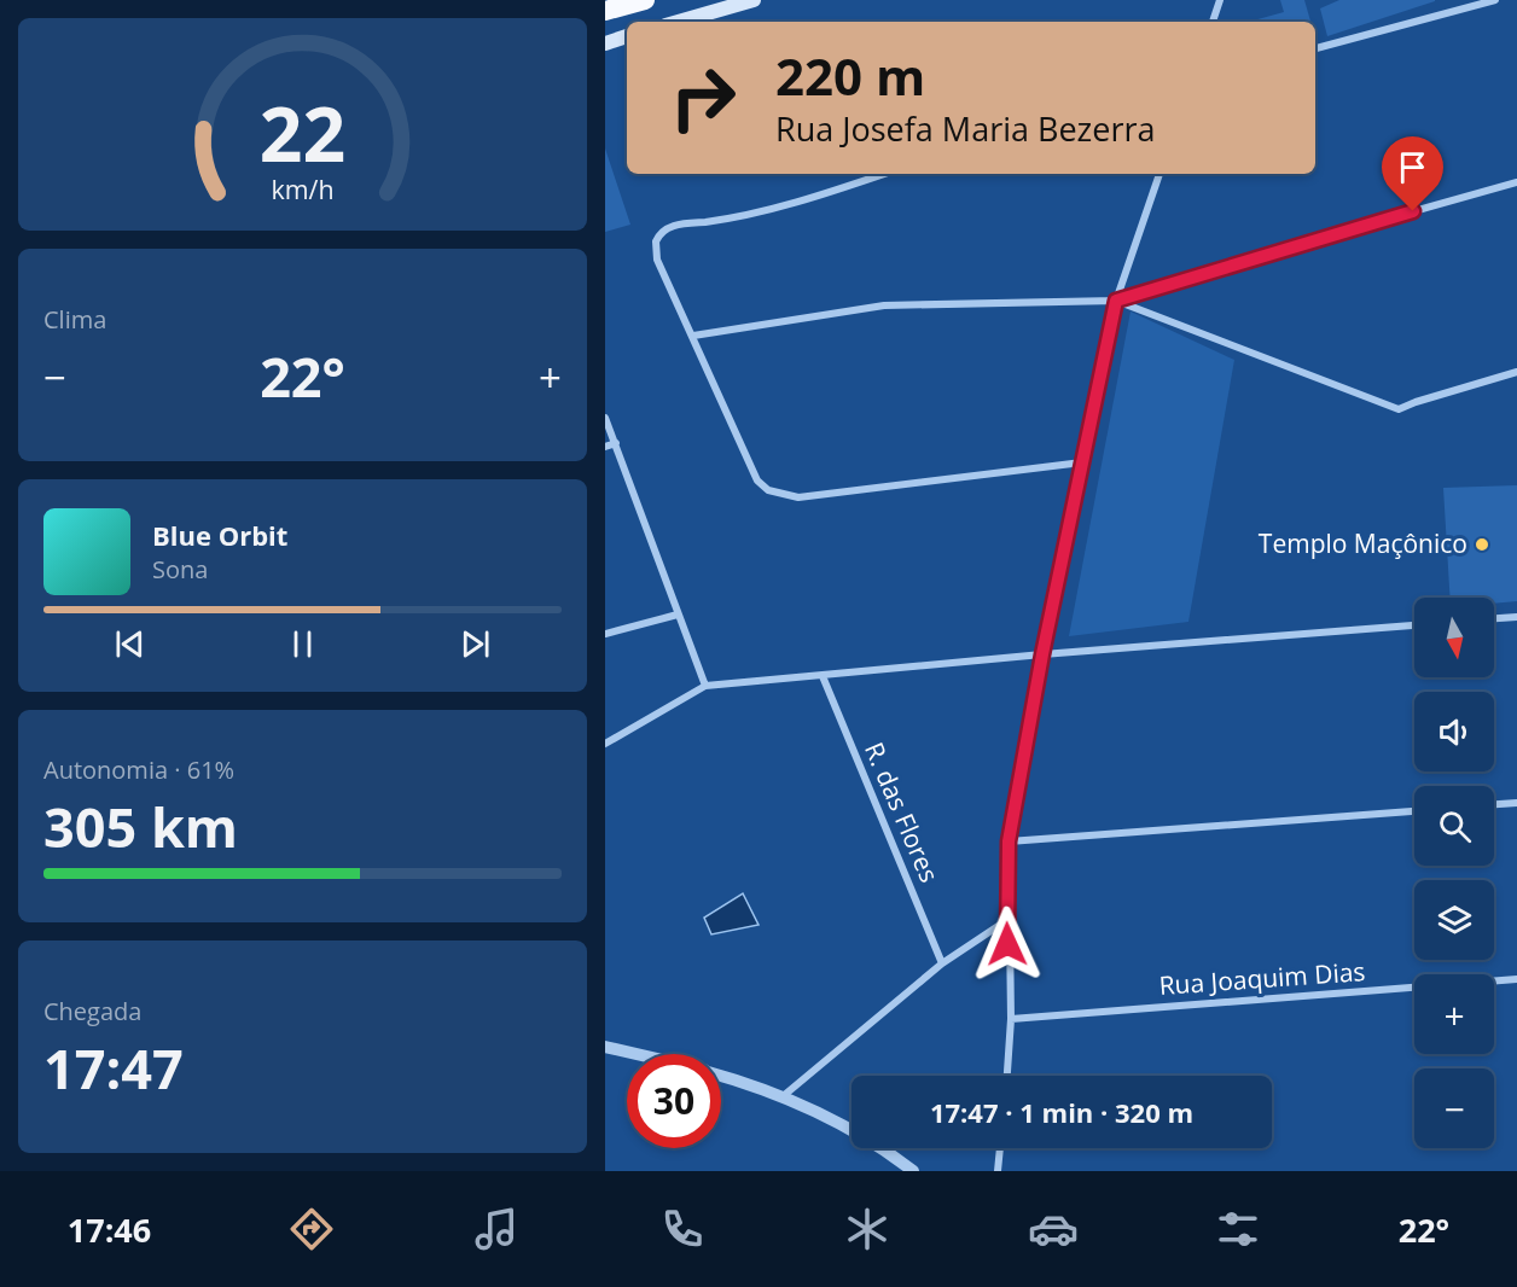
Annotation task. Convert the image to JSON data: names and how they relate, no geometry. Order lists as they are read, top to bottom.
{
  "streets": {
    "street": ["R. das Flores", "Rua Joaquim Dias"]
  },
  "places": ["Templo Maçônico"],
  "north": "bottom",
  "page": {
    "turn": ["220 m", "Rua Josefa Maria Bezerra"],
    "tile": [
      "Clima",
      ["Autonomia · 61%", "305 km"],
      ["Chegada", "17:47"]
    ],
    "heat": ["−", "22°", "+"],
    "song": ["Blue Orbit", "Sona"],
    "map_buttons": ["+", "−"],
    "limit": "30",
    "trip": "17:47 · 1 min · 320 m",
    "tabs": ["17:46", "22°"],
    "gauge": ["22", "km/h"]
  }
}
